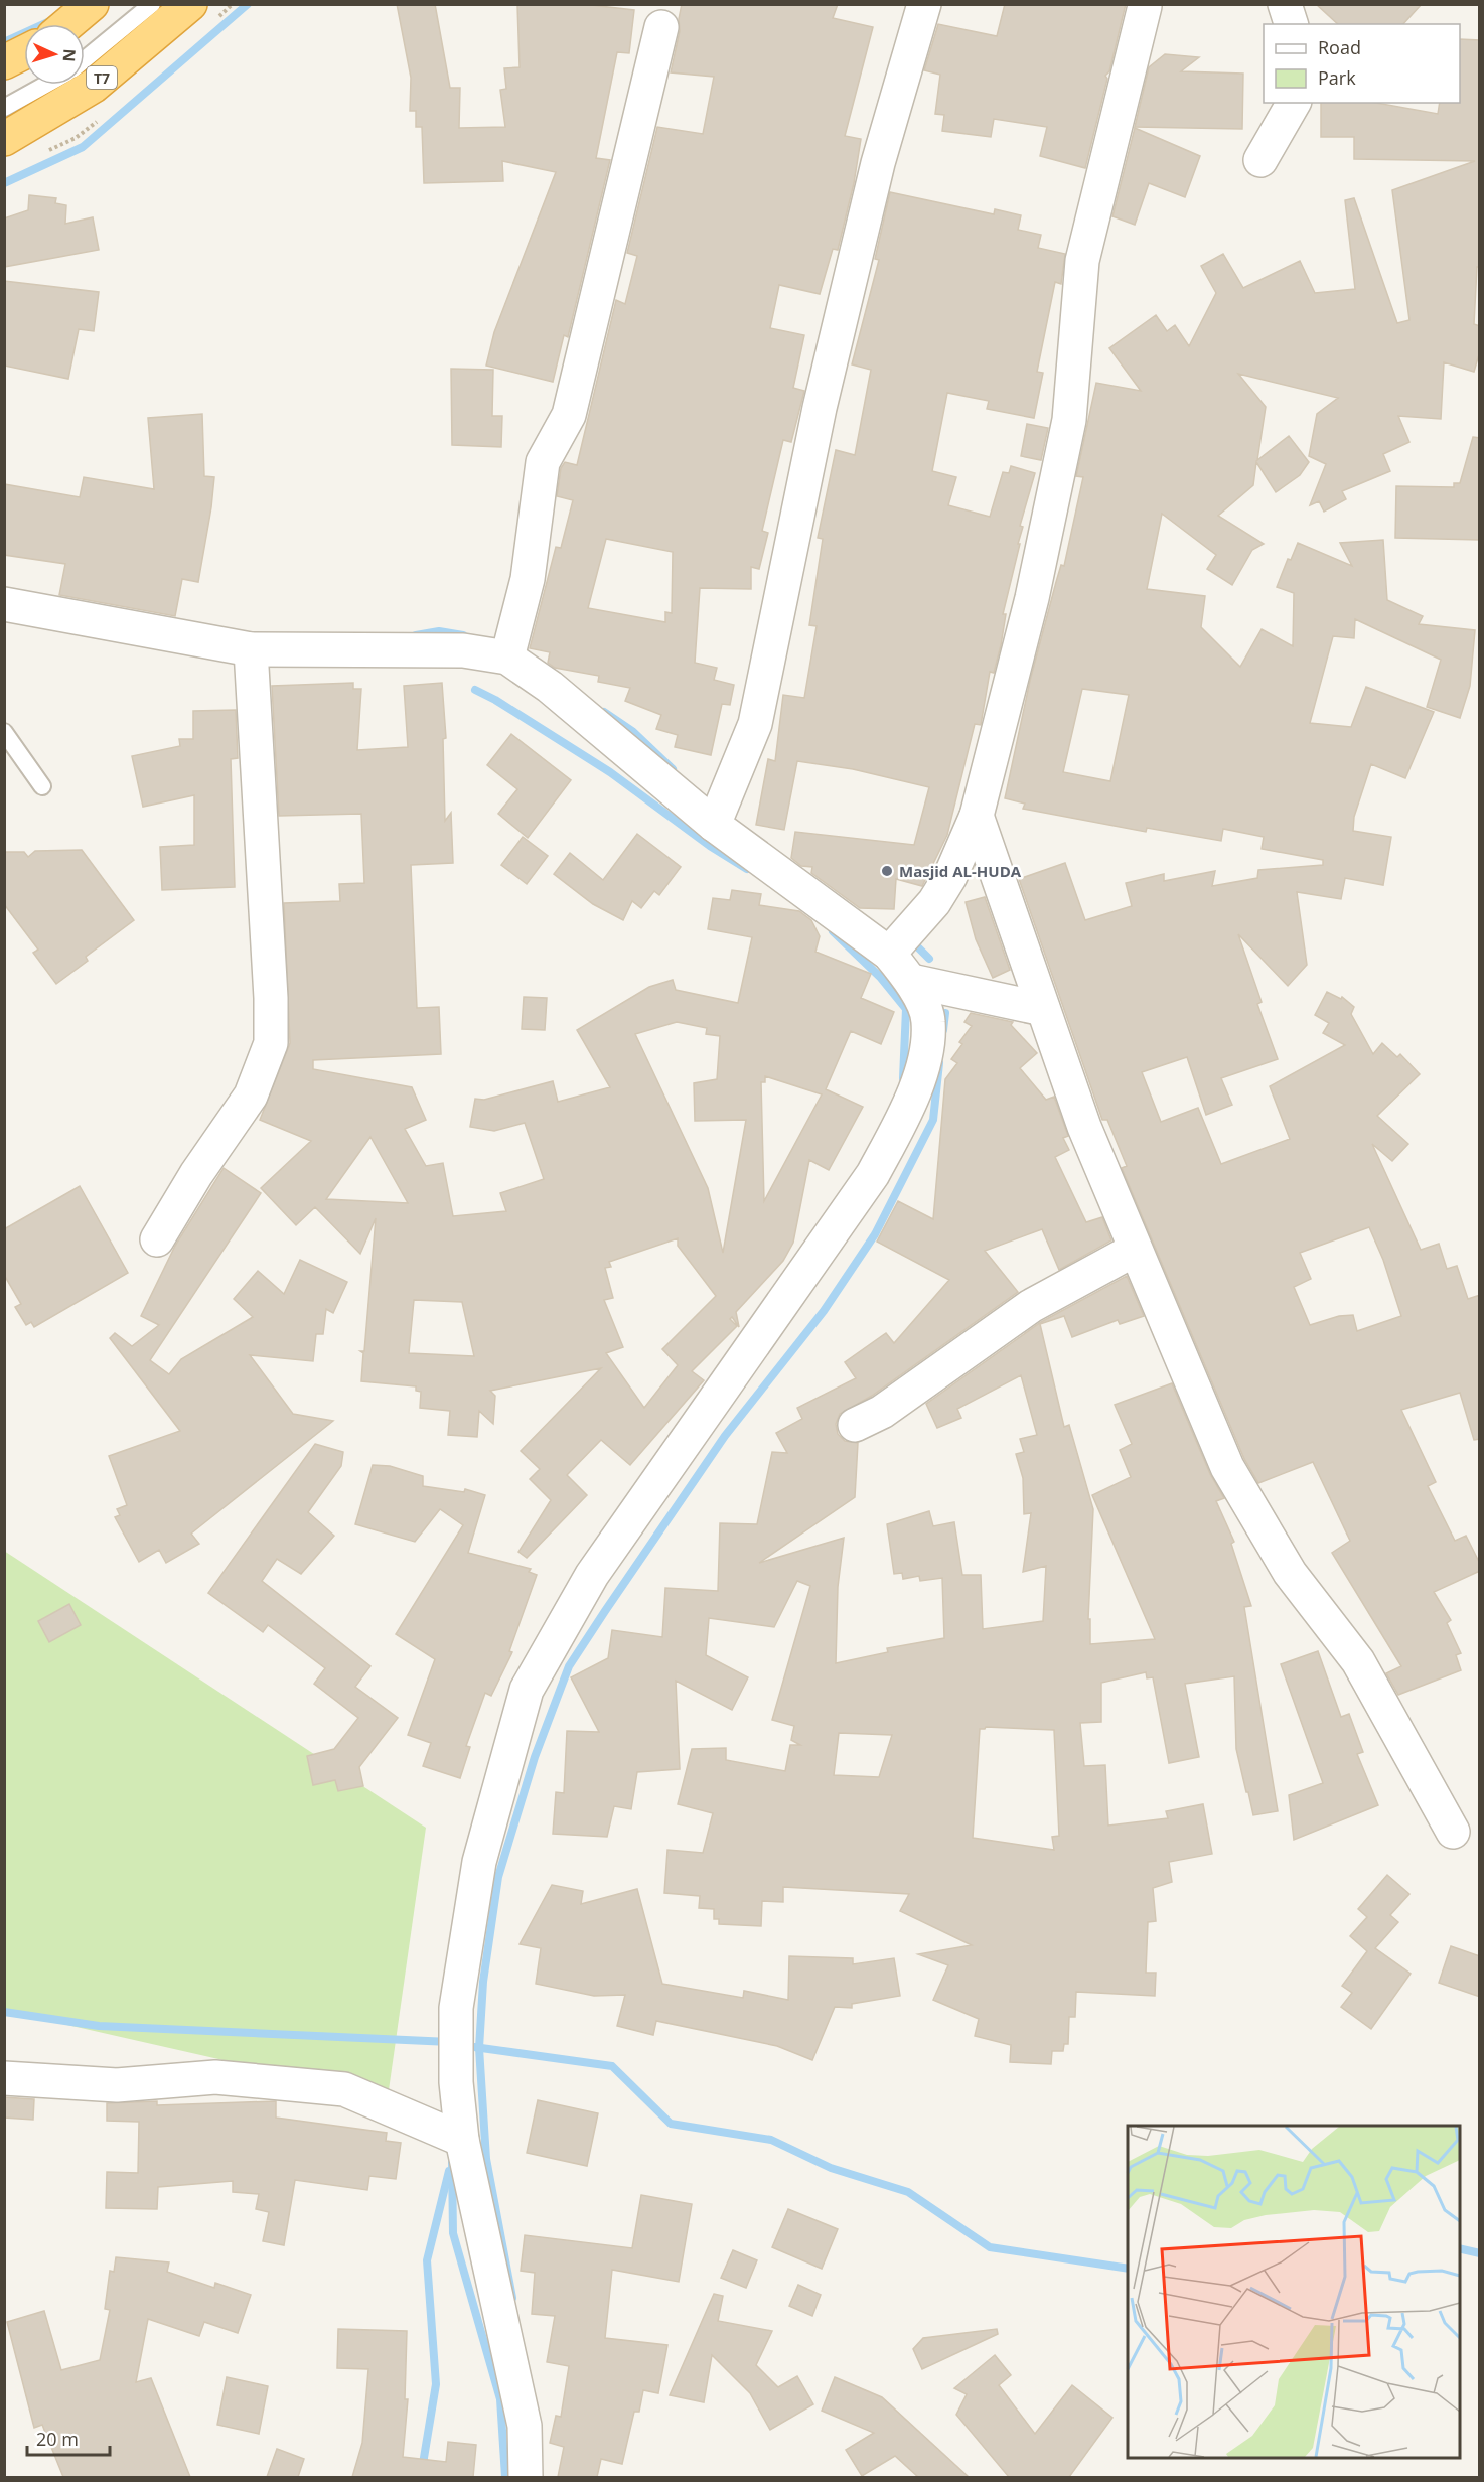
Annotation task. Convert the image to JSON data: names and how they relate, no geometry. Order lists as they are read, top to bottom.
{
  "streets": {
    "highway": ["T7"]
  },
  "places": ["Masjid AL-HUDA"],
  "legend": ["Road", "Park"],
  "scale_bar": "20 m",
  "north": "right"
}
